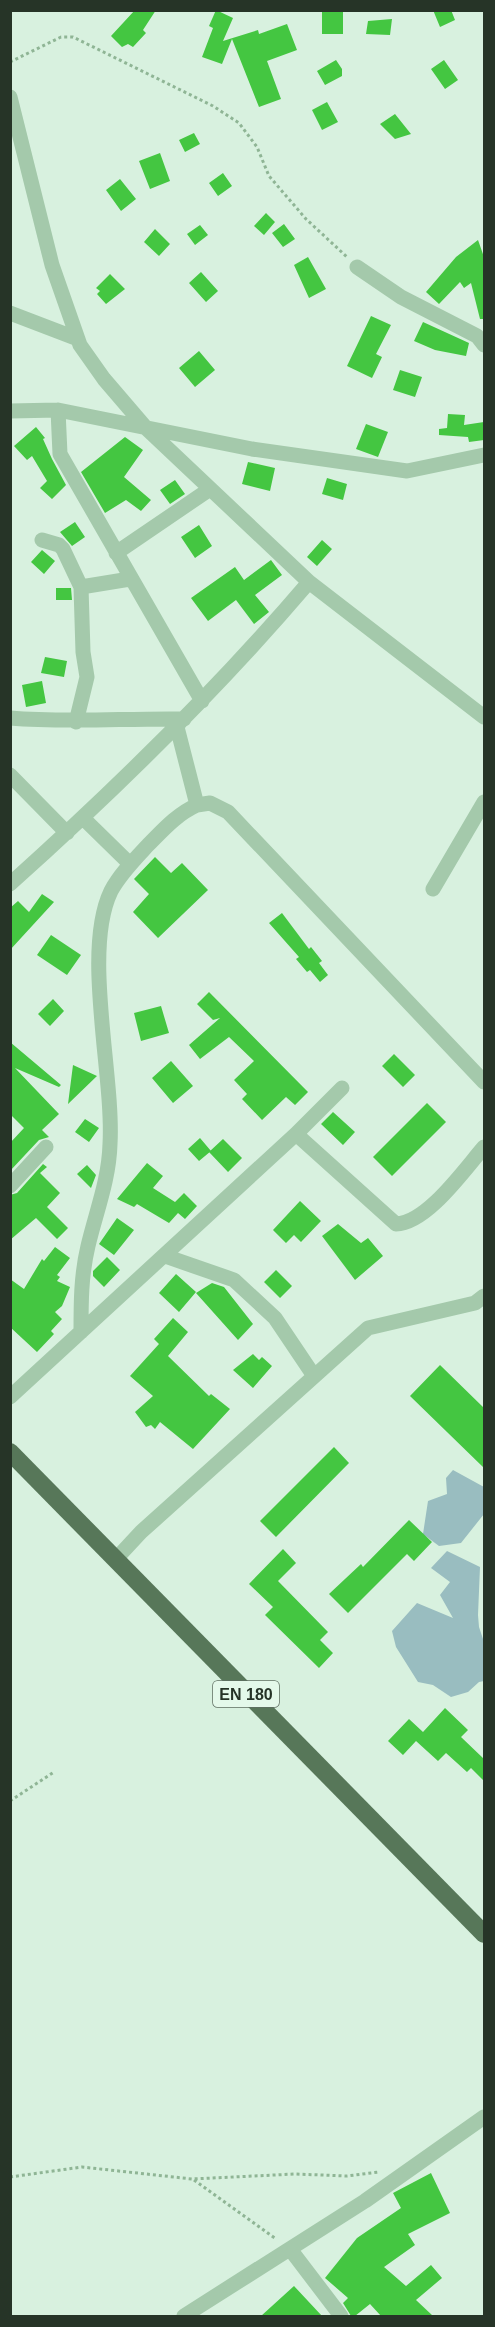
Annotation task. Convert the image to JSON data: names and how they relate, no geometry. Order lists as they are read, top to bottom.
{
  "streets": {
    "main road": ["EN 180"]
  }
}
